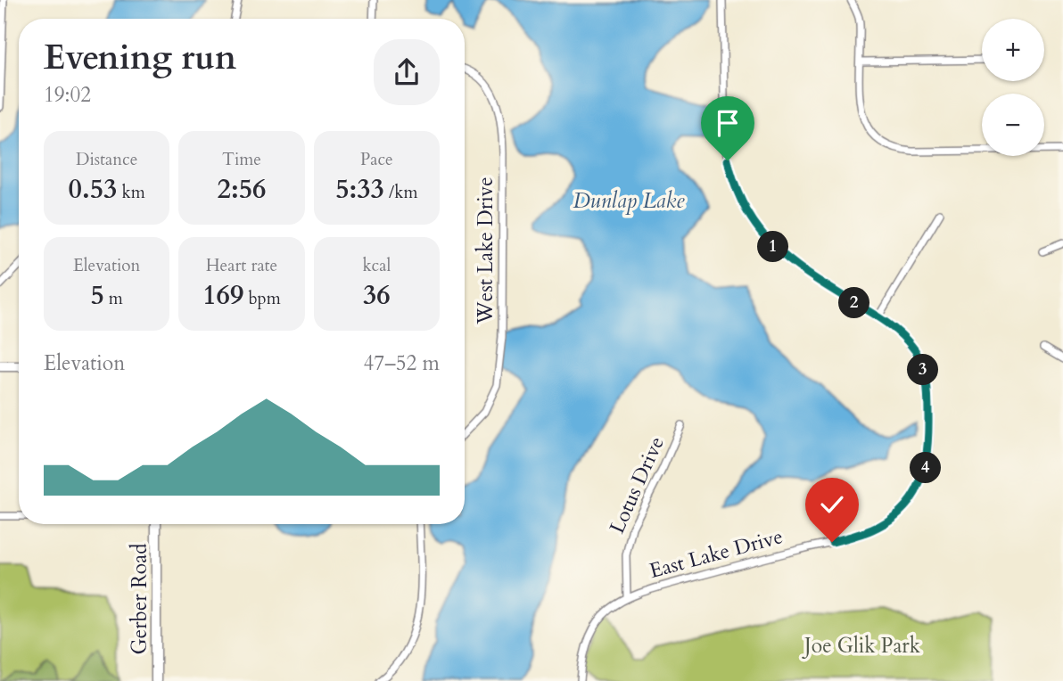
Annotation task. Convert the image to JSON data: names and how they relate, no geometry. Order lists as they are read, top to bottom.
{
  "streets": {
    "street": [
      "West Lake Drive",
      "Lotus Drive",
      "East Lake Drive",
      "Gerber Road"
    ]
  },
  "crossings": [
    ["Lotus Drive", "East Lake Drive"]
  ],
  "water": ["Dunlap Lake"],
  "parks": ["Joe Glik Park"],
  "page": {
    "map_buttons": ["+", "−"],
    "heading": ["Evening run", "19:02"],
    "stats": [
      ["Distance", "0.53 km"],
      ["Time", "2:56"],
      ["Pace", "5:33 /km"],
      ["Elevation", "5 m"],
      ["Heart rate", "169 bpm"],
      ["kcal", "36"]
    ],
    "pins": [
      "1",
      "2",
      "3",
      "4"
    ],
    "chart": ["Elevation", "47–52 m"]
  }
}
